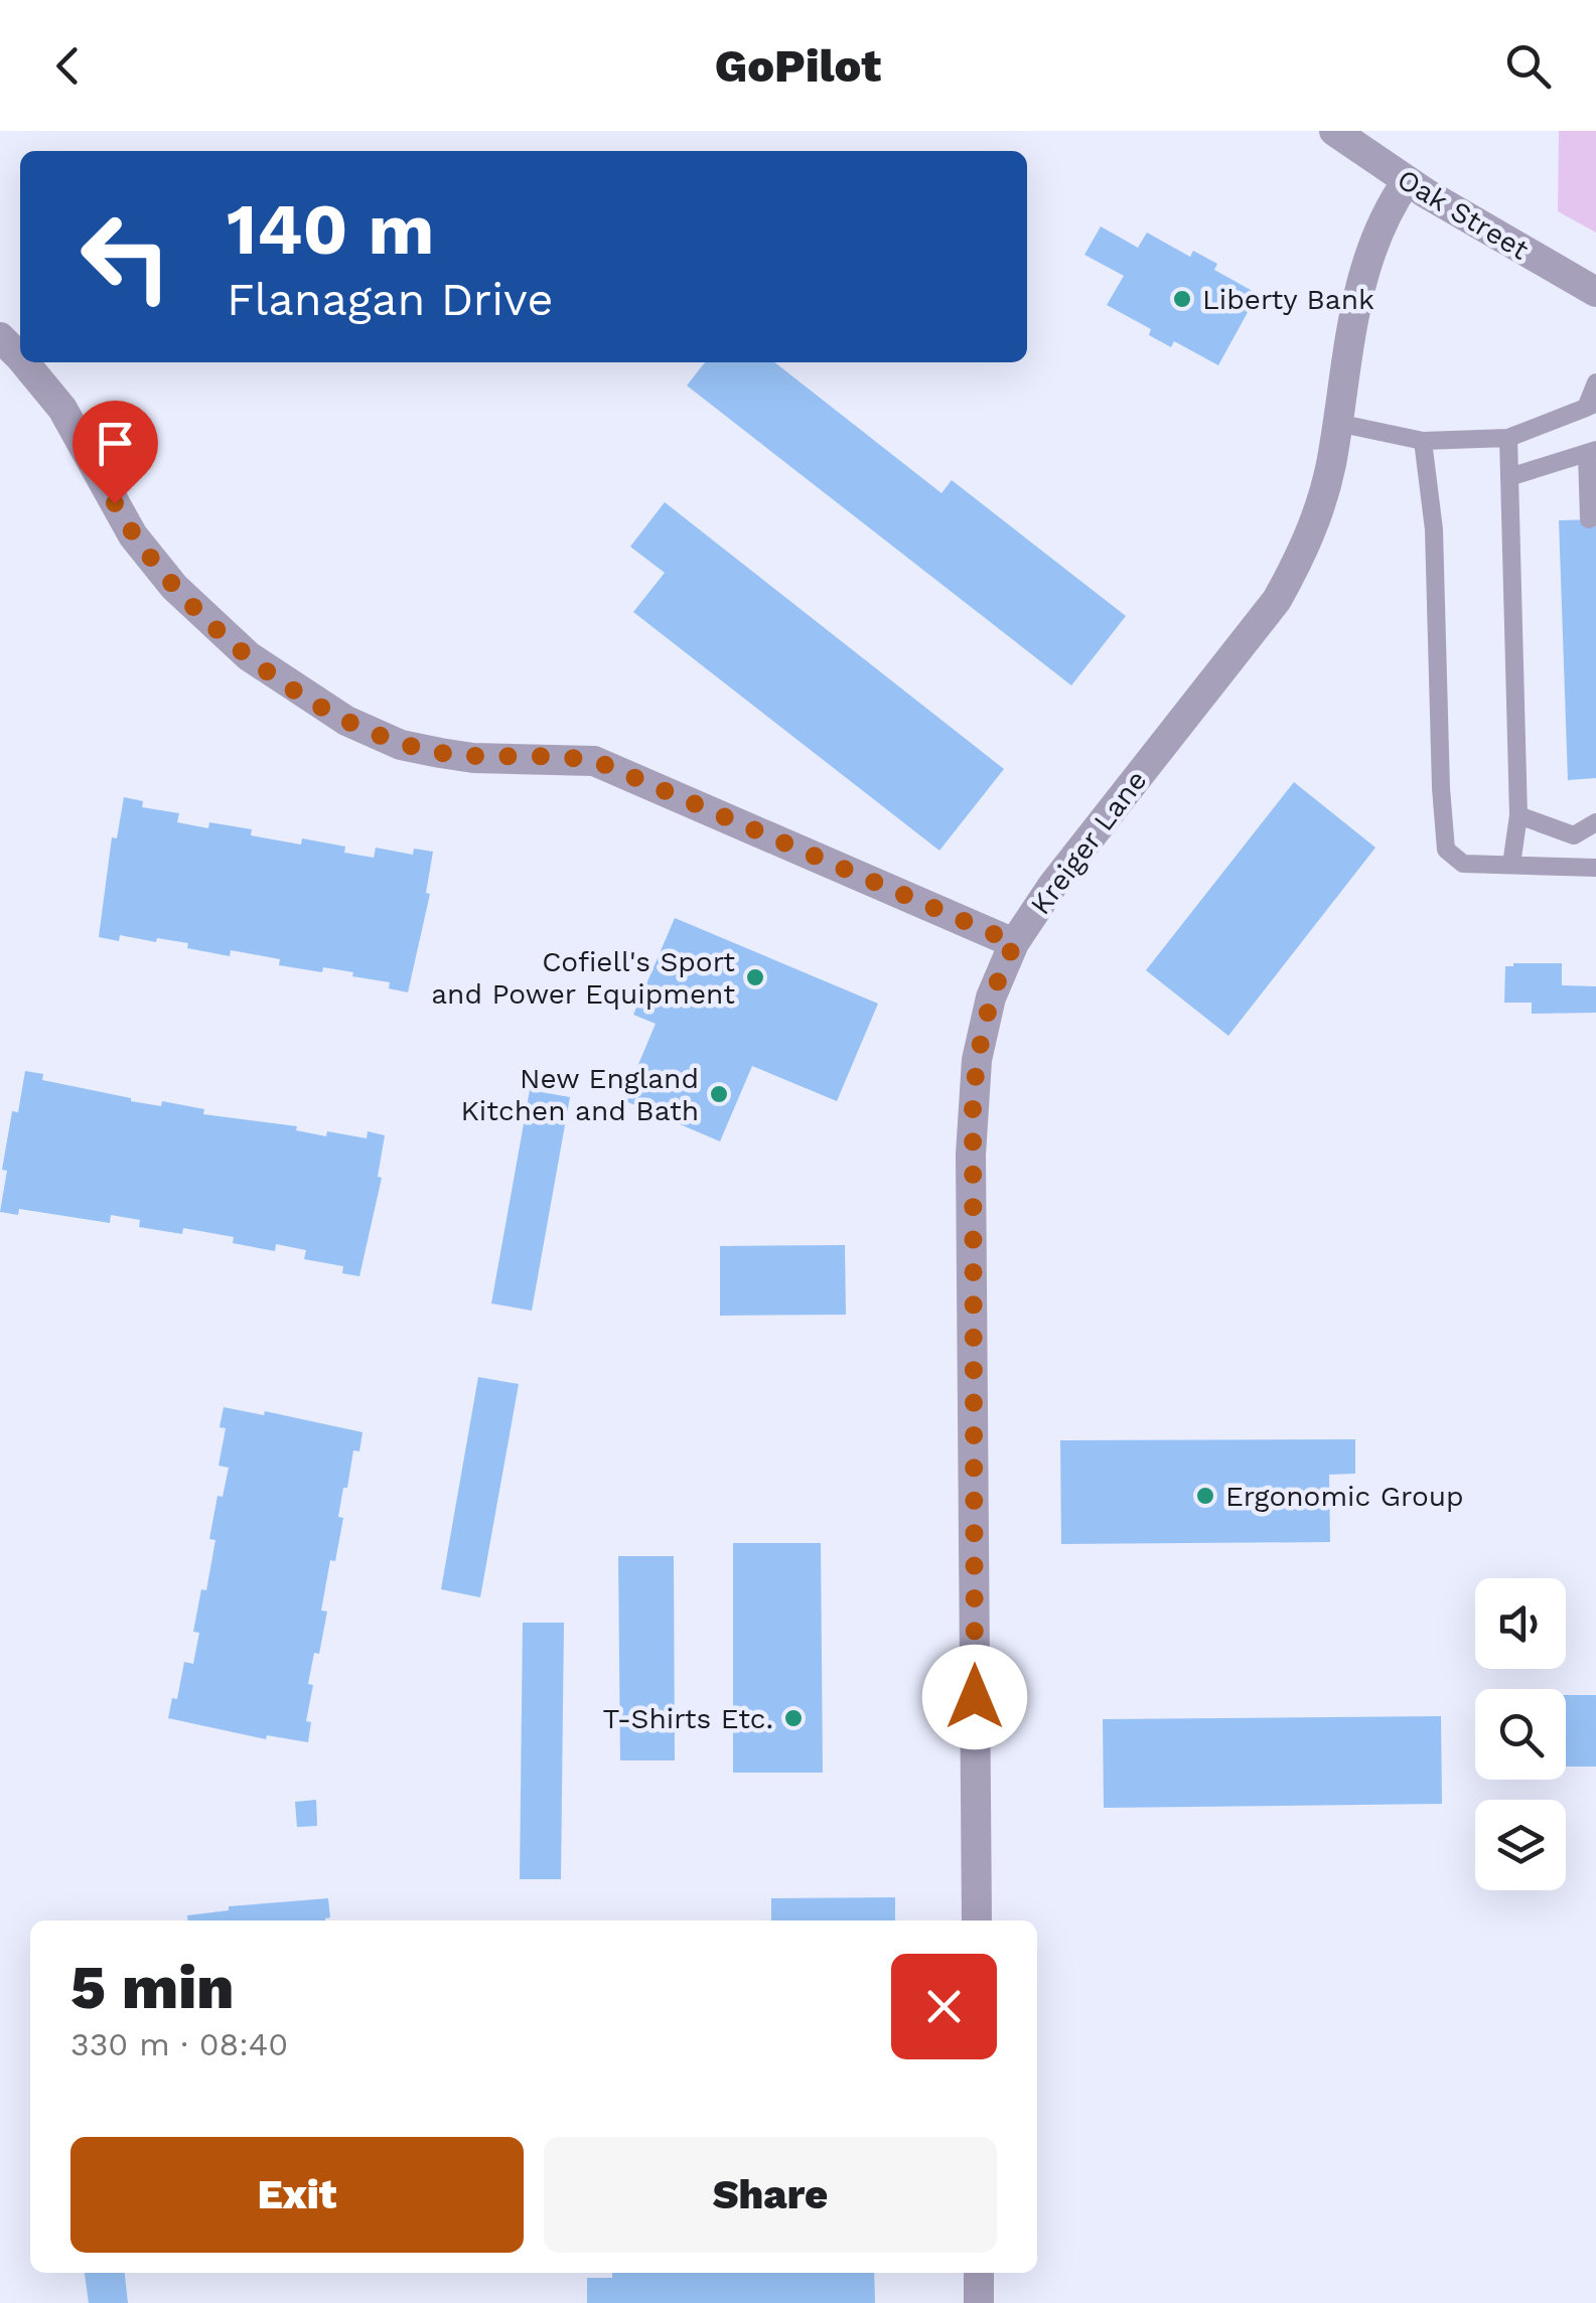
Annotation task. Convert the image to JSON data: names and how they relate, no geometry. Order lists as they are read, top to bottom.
{
  "streets": {
    "street": ["Oak Street", "Kreiger Lane"]
  },
  "crossings": [
    ["Oak Street", "Kreiger Lane"]
  ],
  "places": [
    "Liberty Bank",
    "Cofiell's Sport and Power Equipment",
    "New England Kitchen and Bath",
    "Ergonomic Group",
    "T-Shirts Etc."
  ],
  "page": {
    "header": "GoPilot",
    "turn": ["140 m", "Flanagan Drive"],
    "heading": ["5 min", "330 m · 08:40"],
    "buttons": ["Exit", "Share"]
  }
}
